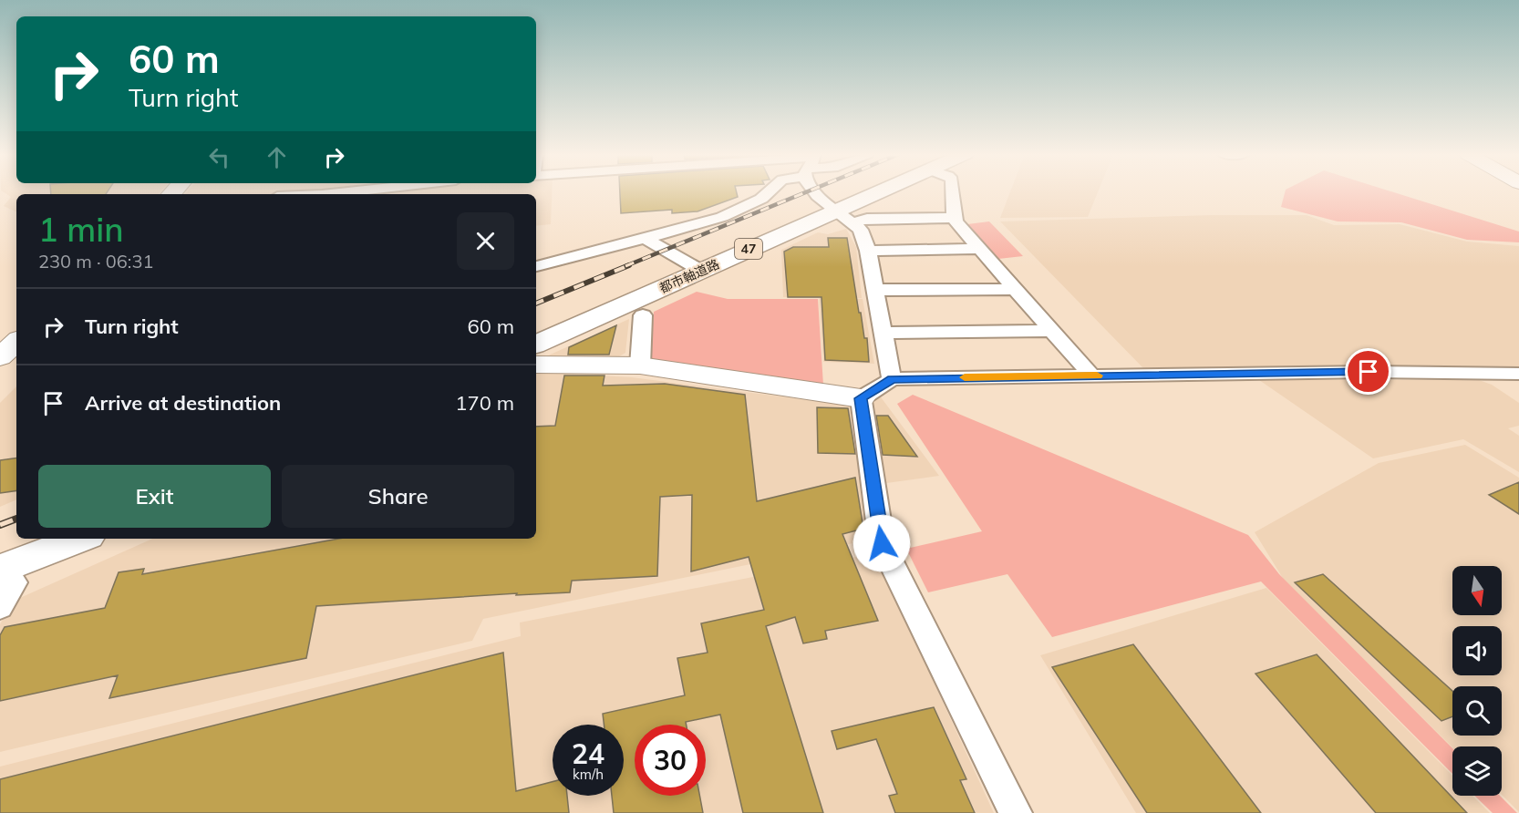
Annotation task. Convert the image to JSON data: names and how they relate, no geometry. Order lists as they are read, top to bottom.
{
  "streets": {
    "main road": ["47", "都市軸道路"]
  },
  "north": "bottom",
  "page": {
    "turn": ["60 m", "Turn right"],
    "heading": ["1 min", "230 m · 06:31"],
    "list": [
      {
        "name": "Turn right",
        "value": "60 m"
      },
      {
        "name": "Arrive at destination",
        "value": "170 m"
      }
    ],
    "buttons": ["Exit", "Share"],
    "speed": "24 km/h",
    "limit": "30"
  }
}
